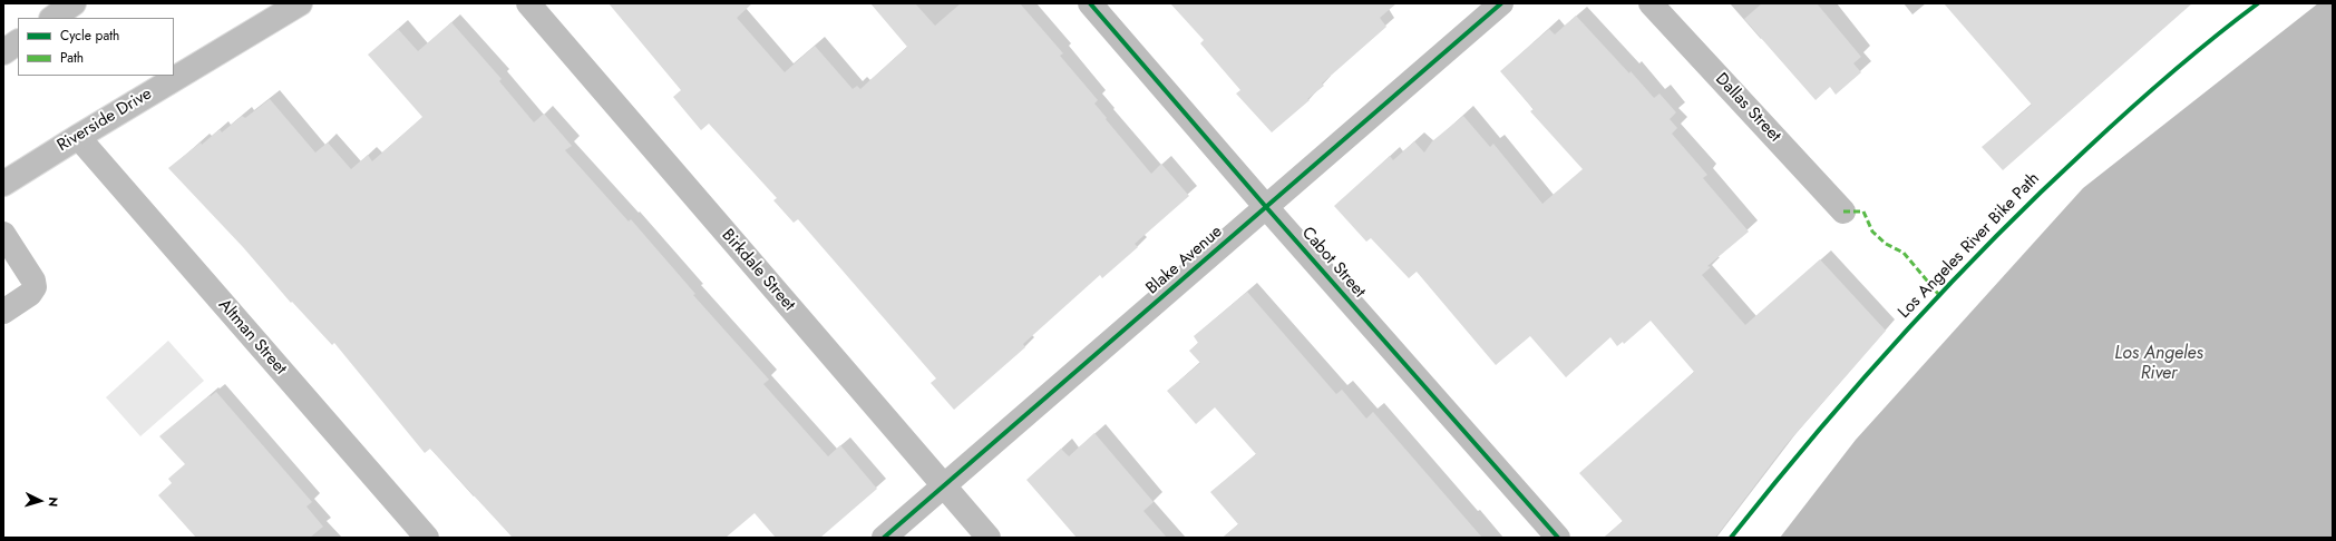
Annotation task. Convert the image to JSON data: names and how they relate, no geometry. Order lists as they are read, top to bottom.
{
  "streets": {
    "main road": [
      "Dallas Street",
      "Riverside Drive",
      "Blake Avenue",
      "Cabot Street",
      "Birkdale Street",
      "Altman Street"
    ],
    "cycle path": ["Los Angeles River Bike Path"]
  },
  "crossings": [
    ["Riverside Drive", "Altman Street"],
    ["Blake Avenue", "Cabot Street"],
    ["Blake Avenue", "Birkdale Street"]
  ],
  "water": ["Los Angeles River"],
  "legend": ["Cycle path", "Path"],
  "north": "right"
}
